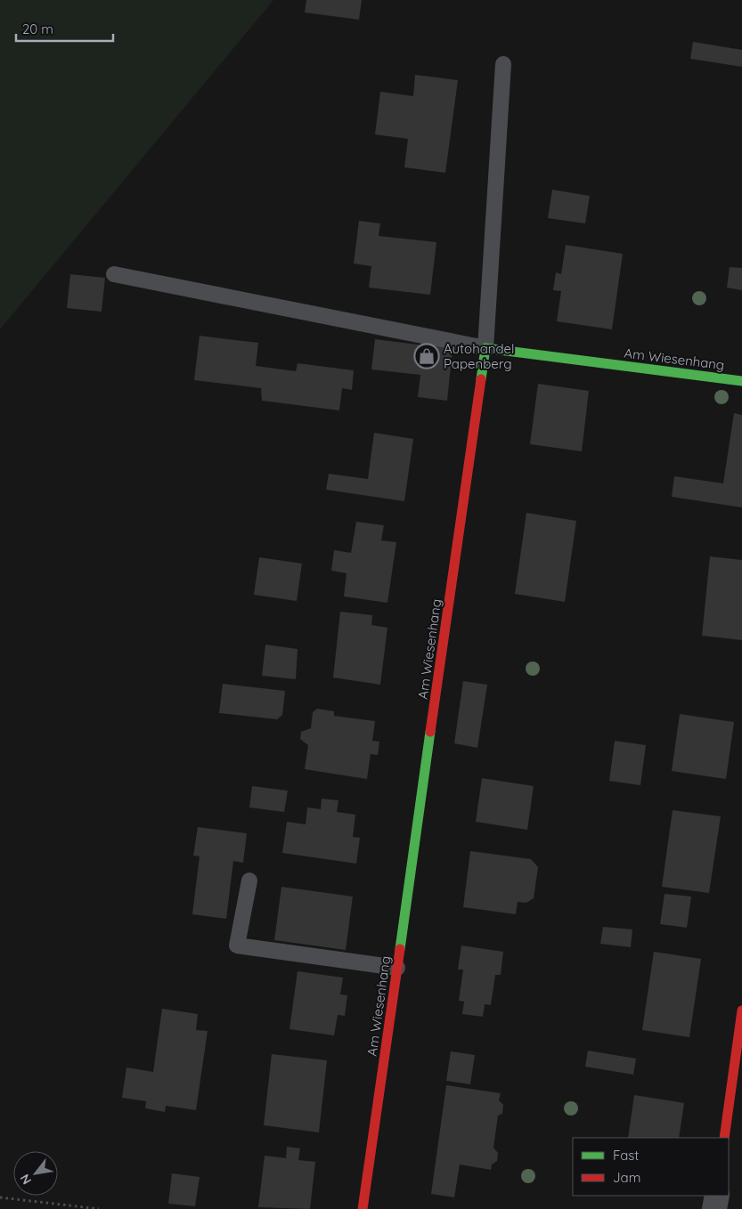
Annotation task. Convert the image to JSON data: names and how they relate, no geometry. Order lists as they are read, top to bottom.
{
  "streets": {
    "street": ["Am Wiesenhang"]
  },
  "places": {
    "shop": ["Autohandel Papenberg"]
  },
  "legend": ["Fast", "Jam"],
  "scale_bar": "20 m",
  "north": "bottom left"
}
